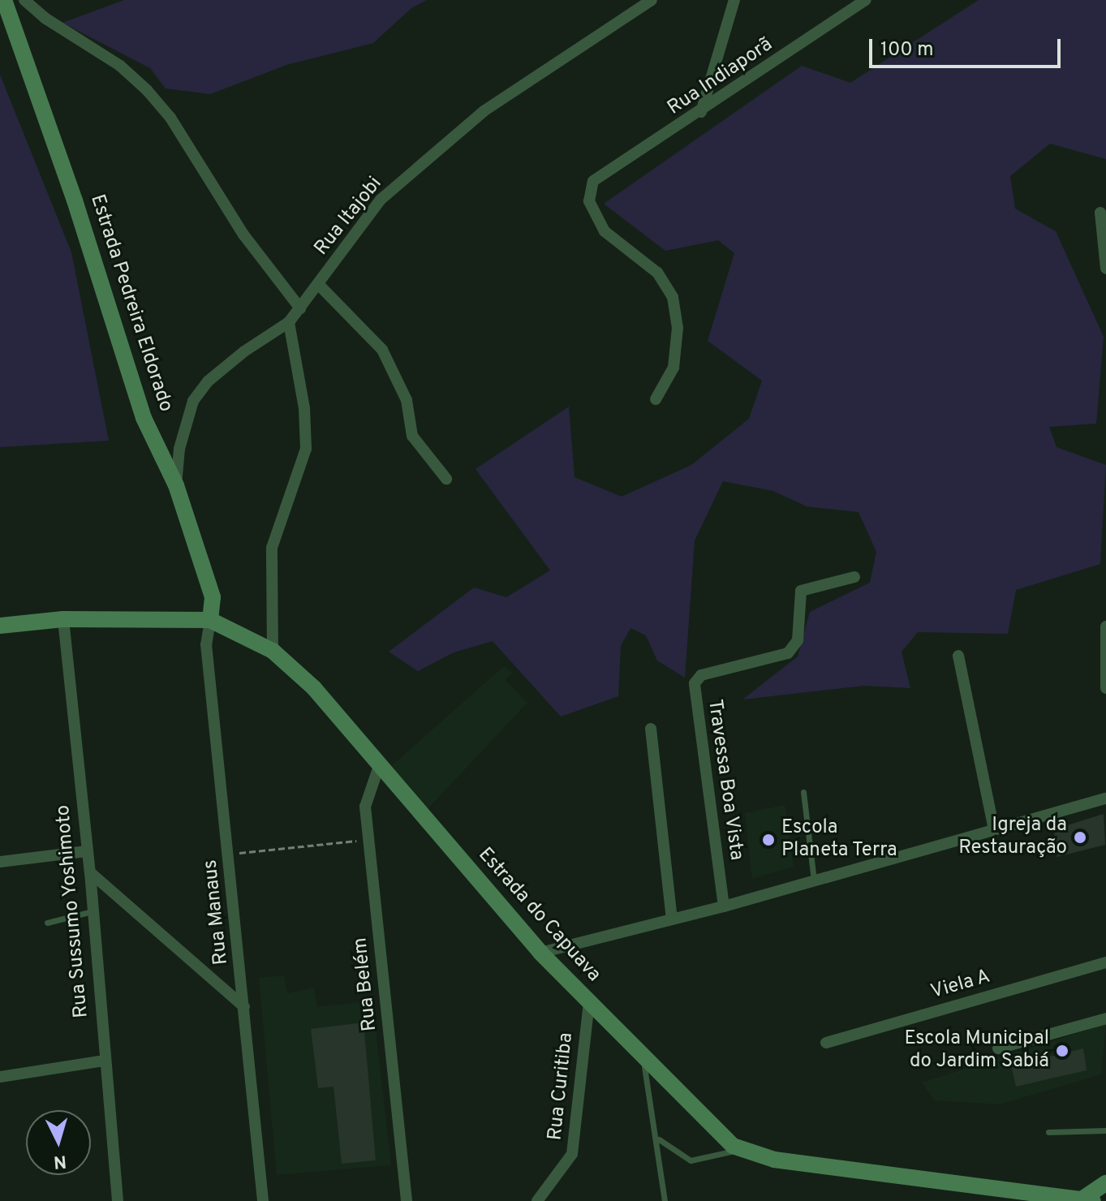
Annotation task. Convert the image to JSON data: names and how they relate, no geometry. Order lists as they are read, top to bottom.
{
  "streets": {
    "street": [
      "Rua Indiaporã",
      "Rua Itajobi",
      "Estrada Pedreira Eldorado",
      "Travessa Boa Vista",
      "Rua Sussumo Yoshimoto",
      "Rua Manaus",
      "Estrada do Capuava",
      "Rua Belém",
      "Viela A",
      "Rua Curitiba"
    ]
  },
  "crossings": [
    ["Rua Itajobi", "Estrada Pedreira Eldorado"],
    ["Estrada Pedreira Eldorado", "Rua Manaus"],
    ["Estrada Pedreira Eldorado", "Estrada do Capuava"],
    ["Rua Sussumo Yoshimoto", "Estrada do Capuava"],
    ["Rua Manaus", "Estrada do Capuava"],
    ["Estrada do Capuava", "Rua Belém"],
    ["Estrada do Capuava", "Rua Curitiba"]
  ],
  "places": ["Igreja da Restauração", "Escola Planeta Terra", "Escola Municipal do Jardim Sabiá"],
  "scale_bar": "100 m",
  "north": "bottom"
}
